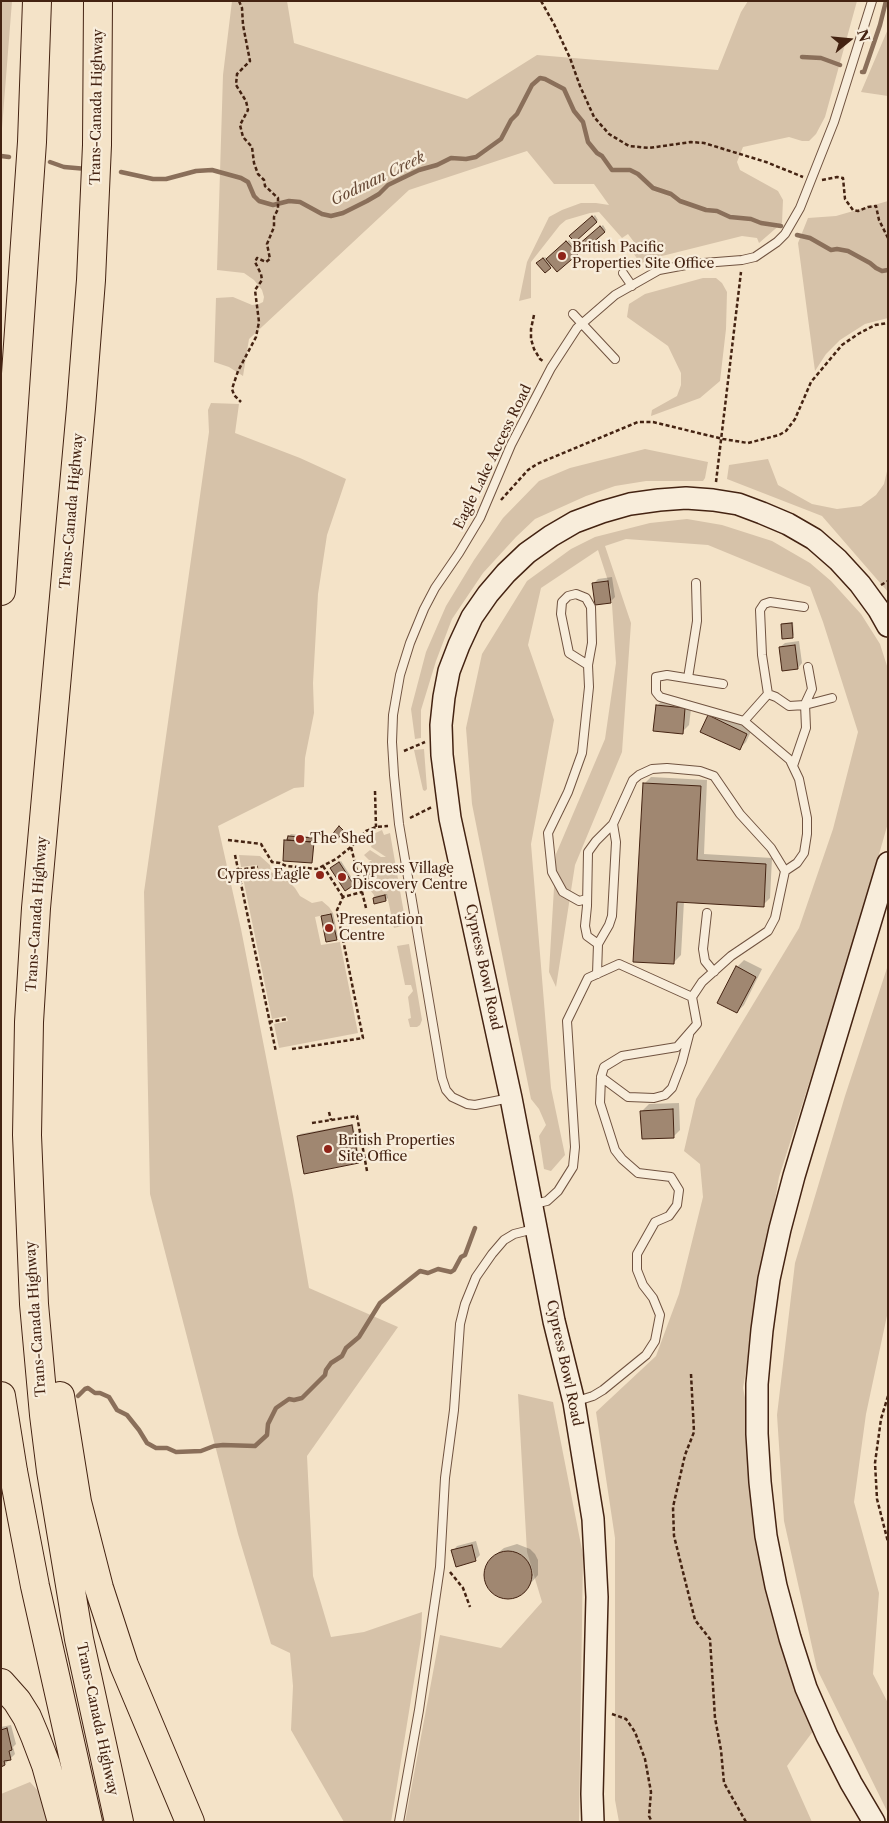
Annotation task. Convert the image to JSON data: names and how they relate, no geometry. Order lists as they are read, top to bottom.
{
  "streets": {
    "highway": ["Trans-Canada Highway"],
    "street": ["Cypress Bowl Road"],
    "lane": ["Eagle Lake Access Road"]
  },
  "crossings": [
    ["Eagle Lake Access Road", "Cypress Bowl Road"]
  ],
  "water": ["Godman Creek"],
  "places": [
    "British Pacific Properties Site Office",
    "The Shed",
    "Cypress Eagle",
    "Cypress Village Discovery Centre",
    "Presentation Centre",
    "British Properties Site Office"
  ],
  "north": "right"
}
